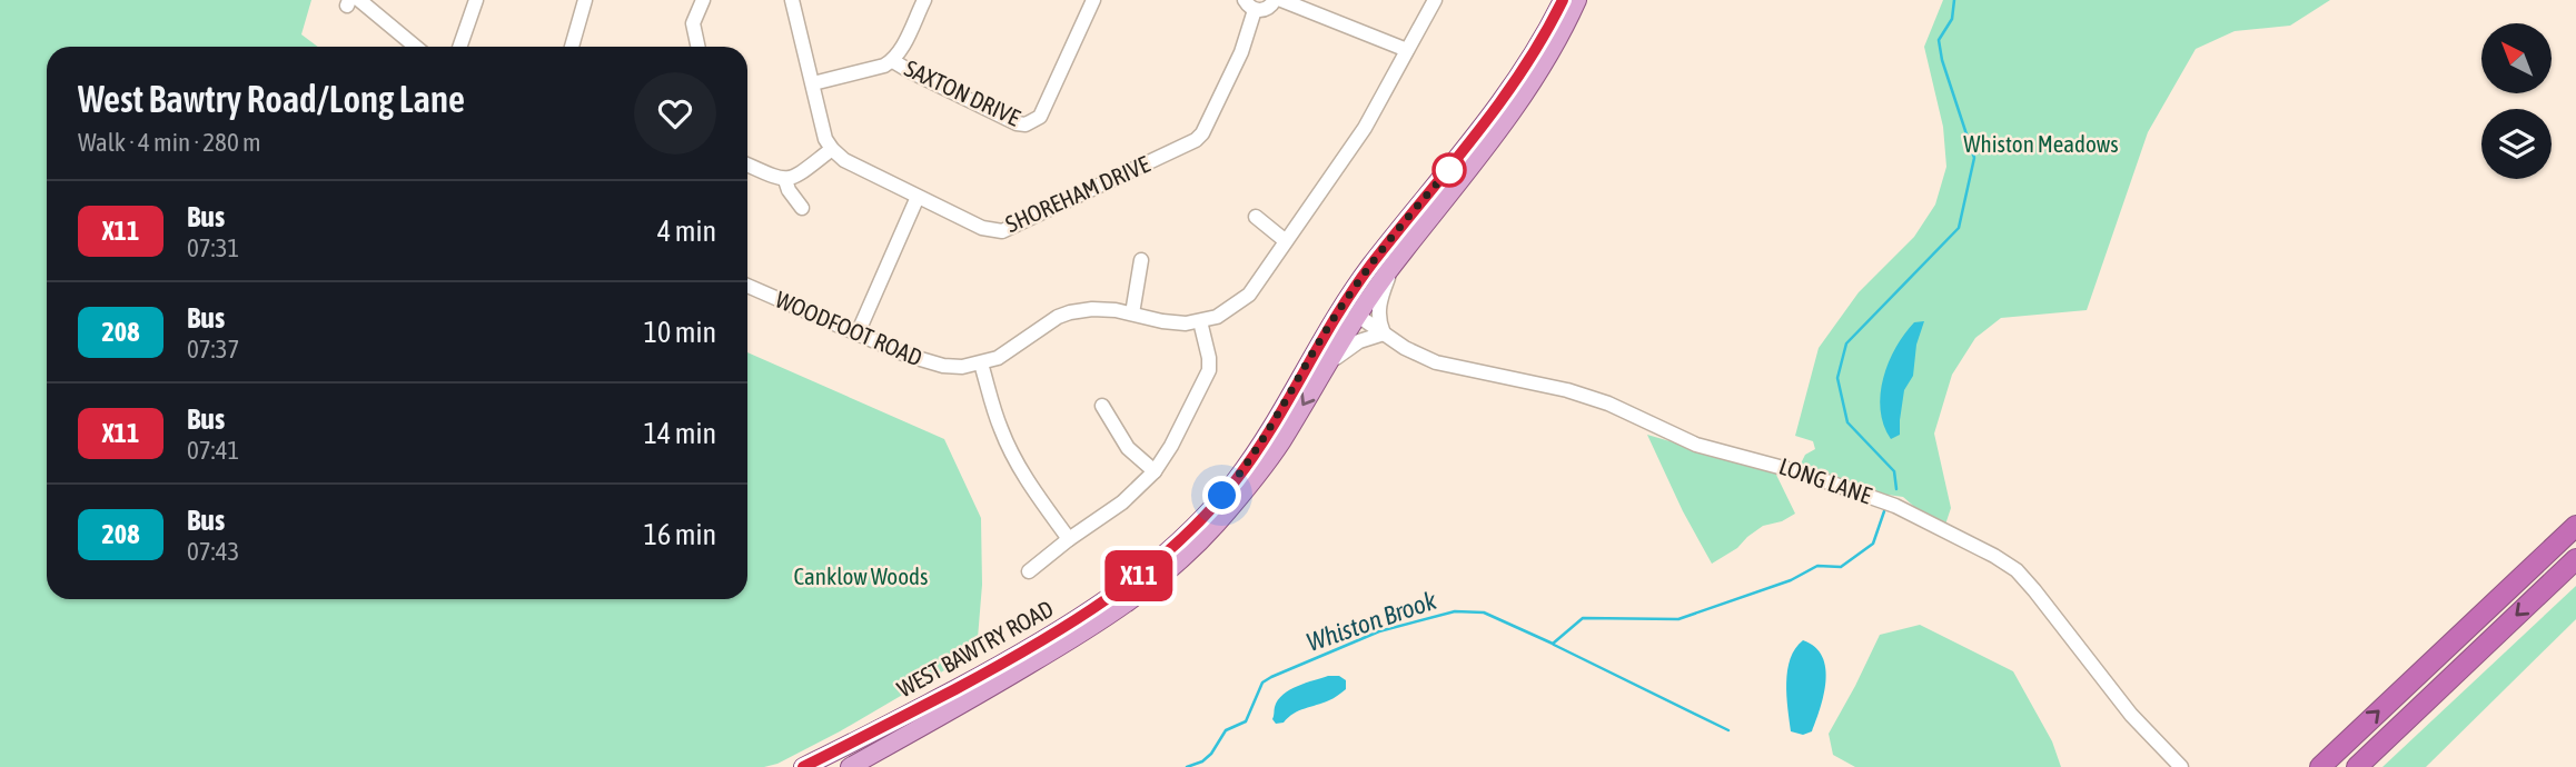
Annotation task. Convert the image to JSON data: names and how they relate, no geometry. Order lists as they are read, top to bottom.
{
  "streets": {
    "main road": ["WEST BAWTRY ROAD"],
    "street": [
      "SAXTON DRIVE",
      "SHOREHAM DRIVE",
      "WOODFOOT ROAD",
      "LONG LANE"
    ]
  },
  "crossings": [
    ["LONG LANE", "WEST BAWTRY ROAD"]
  ],
  "water": ["Whiston Brook"],
  "parks": ["Whiston Meadows", "Canklow Woods"],
  "lines": ["bus line X11"],
  "north": "top left",
  "page": {
    "on_map": "X11",
    "heading": ["West Bawtry Road/Long Lane", "Walk · 4 min · 280 m"],
    "list": [
      {
        "mark": "X11",
        "name": "Bus",
        "note": "07:31",
        "value": "4 min"
      },
      {
        "mark": "208",
        "name": "Bus",
        "note": "07:37",
        "value": "10 min"
      },
      {
        "mark": "X11",
        "name": "Bus",
        "note": "07:41",
        "value": "14 min"
      },
      {
        "mark": "208",
        "name": "Bus",
        "note": "07:43",
        "value": "16 min"
      }
    ]
  }
}
